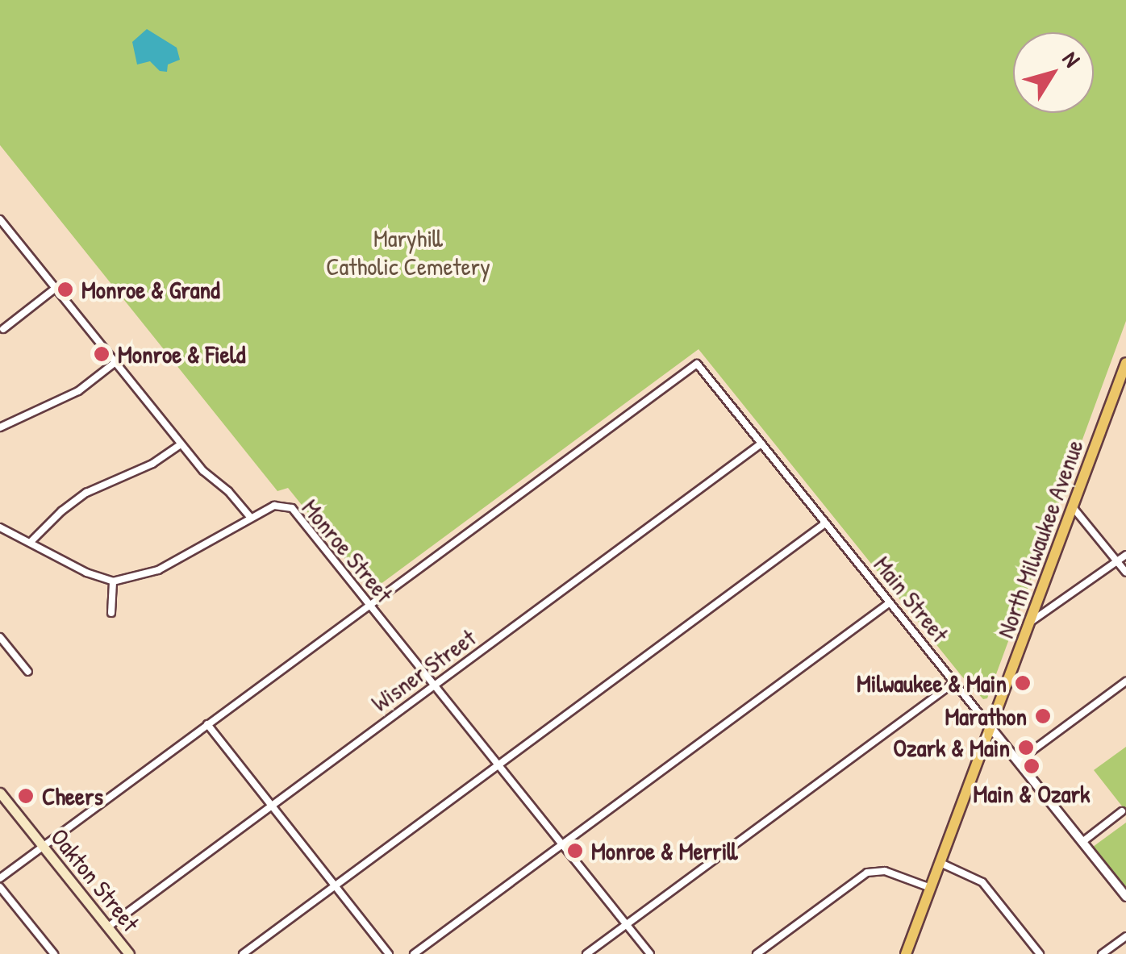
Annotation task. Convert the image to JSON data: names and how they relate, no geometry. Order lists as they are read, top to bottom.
{
  "streets": {
    "main road": ["North Milwaukee Avenue", "Oakton Street"],
    "street": ["Monroe Street", "Main Street", "Wisner Street"]
  },
  "crossings": [
    ["North Milwaukee Avenue", "Main Street"],
    ["Monroe Street", "Main Street"],
    ["Monroe Street", "Wisner Street"],
    ["Main Street", "Wisner Street"],
    ["Wisner Street", "Oakton Street"]
  ],
  "parks": ["Maryhill Catholic Cemetery"],
  "places": [
    "Monroe & Grand",
    "Monroe & Field",
    "Milwaukee & Main",
    "Marathon",
    "Ozark & Main",
    "Main & Ozark",
    "Cheers",
    "Monroe & Merrill"
  ],
  "north": "top right"
}
